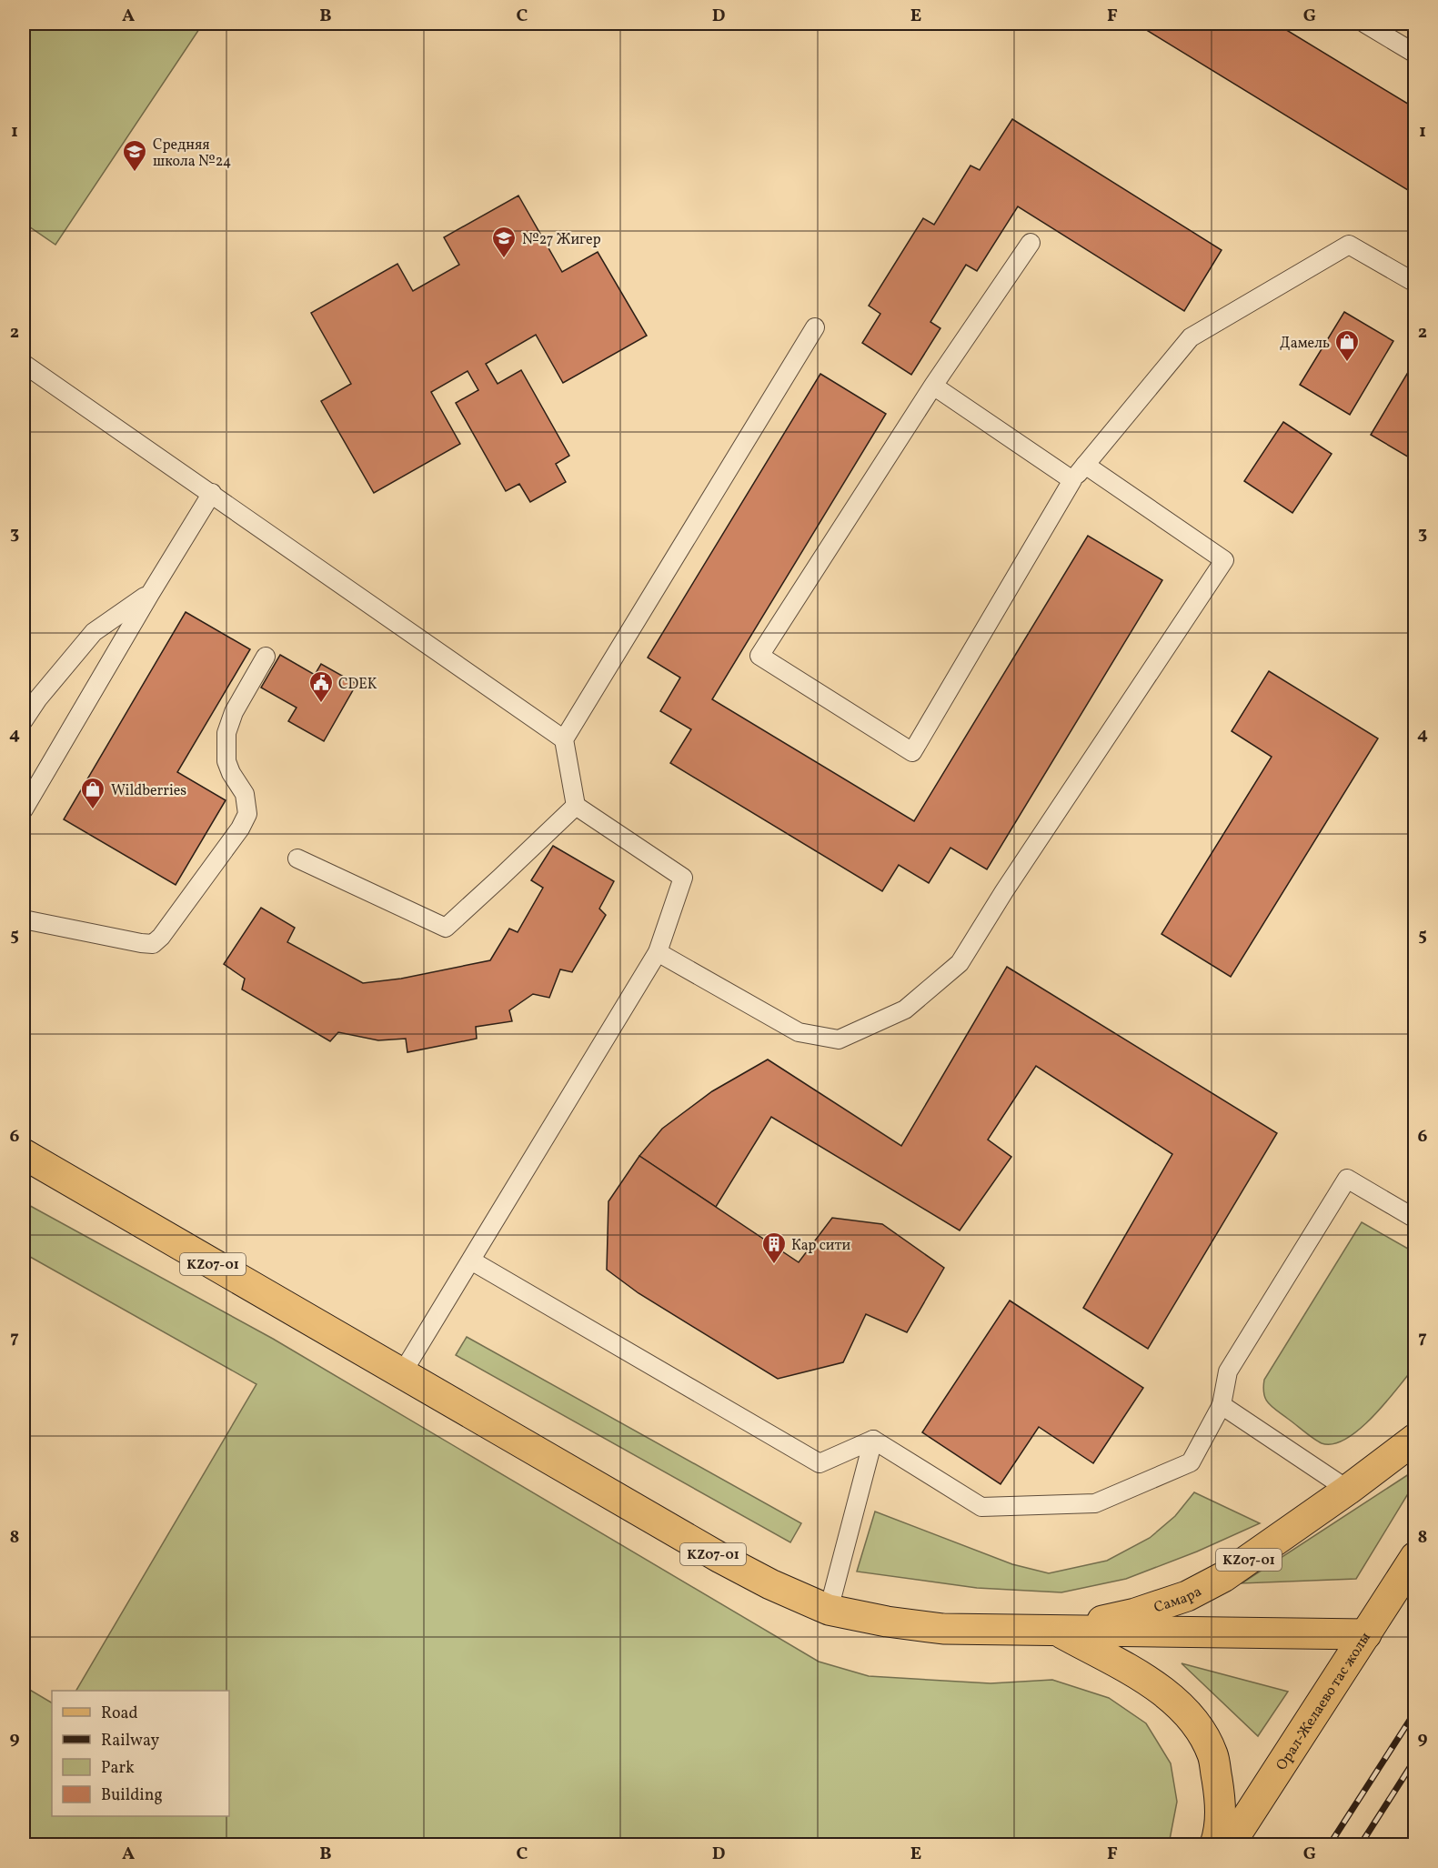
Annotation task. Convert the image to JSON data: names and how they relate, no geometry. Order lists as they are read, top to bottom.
{
  "streets": {
    "main road": ["KZ07-01", "Самара", "Орал-Желаево тас жолы"]
  },
  "crossings": [
    ["KZ07-01", "Самара"],
    ["KZ07-01", "Орал-Желаево тас жолы"]
  ],
  "places": {
    "school or university": ["Средняя школа №24", "№27 Жигер"],
    "shop": ["Дамель", "Wildberries"],
    "public building": ["CDEK"],
    "building": ["Кар сити"]
  },
  "legend": [
    "Road",
    "Railway",
    "Park",
    "Building"
  ],
  "grid": {
    "columns": [
      "A",
      "B",
      "C",
      "D",
      "E",
      "F",
      "G"
    ],
    "rows": [
      "1",
      "2",
      "3",
      "4",
      "5",
      "6",
      "7",
      "8",
      "9"
    ]
  }
}
